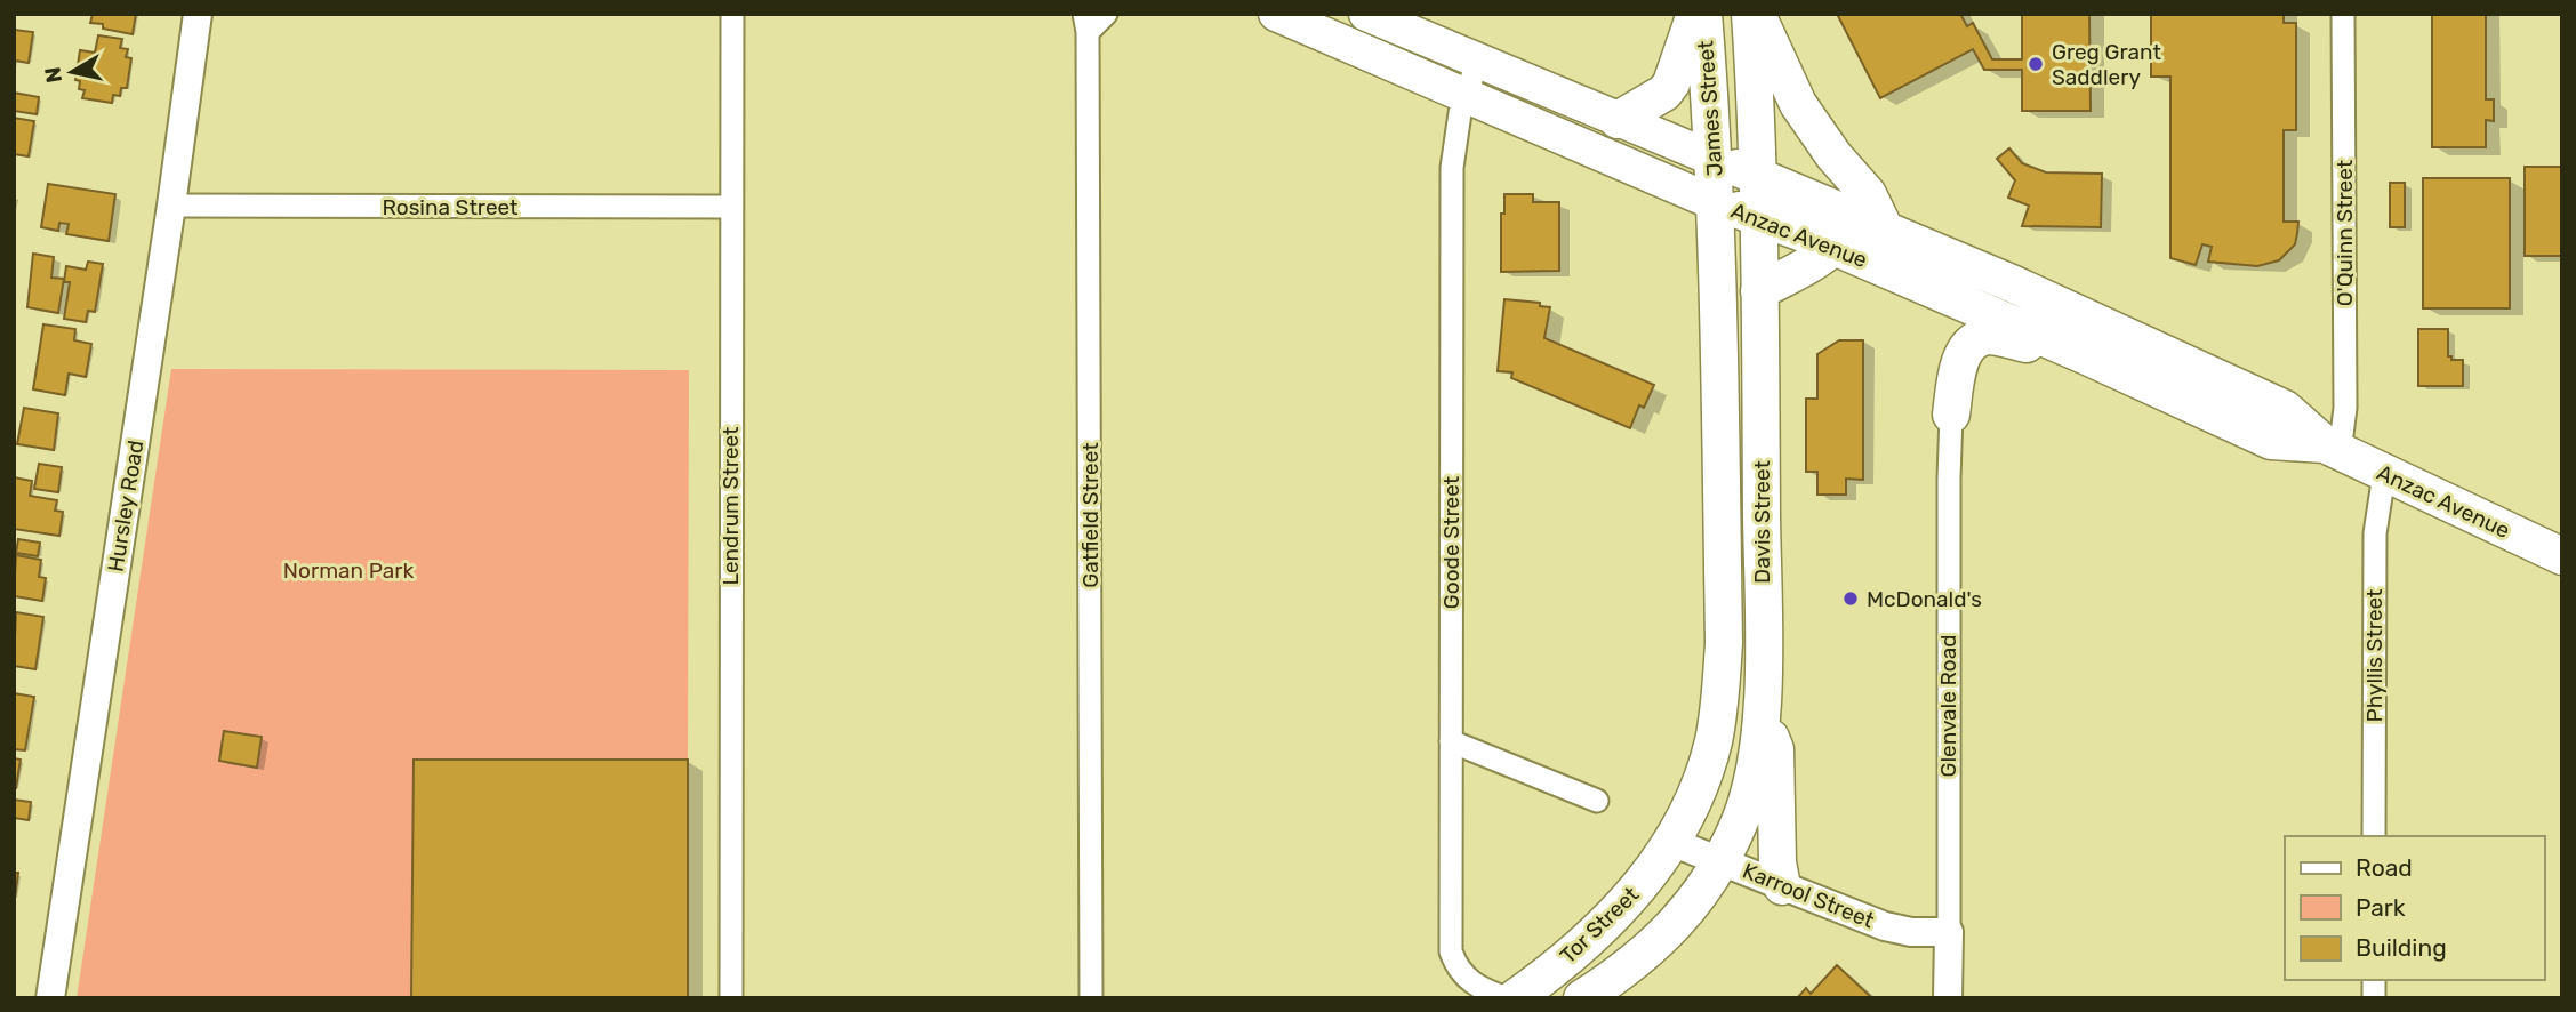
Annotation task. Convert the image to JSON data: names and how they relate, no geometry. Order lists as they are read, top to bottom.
{
  "streets": {
    "highway": [
      "James Street",
      "Anzac Avenue",
      "Davis Street",
      "Tor Street"
    ],
    "street": [
      "Rosina Street",
      "O'Quinn Street",
      "Hursley Road",
      "Lendrum Street",
      "Gatfield Street",
      "Goode Street",
      "Phyllis Street",
      "Glenvale Road",
      "Karrool Street"
    ]
  },
  "crossings": [
    ["James Street", "Anzac Avenue"],
    ["James Street", "Davis Street"],
    ["Rosina Street", "Hursley Road"],
    ["Rosina Street", "Lendrum Street"],
    ["O'Quinn Street", "Anzac Avenue"],
    ["Anzac Avenue", "Davis Street"],
    ["Anzac Avenue", "Goode Street"],
    ["Anzac Avenue", "Phyllis Street"],
    ["Davis Street", "Karrool Street"],
    ["Davis Street", "Tor Street"],
    ["Glenvale Road", "Karrool Street"],
    ["Karrool Street", "Tor Street"]
  ],
  "parks": ["Norman Park"],
  "places": ["Greg Grant Saddlery", "McDonald's"],
  "legend": ["Road", "Park", "Building"],
  "north": "left"
}
